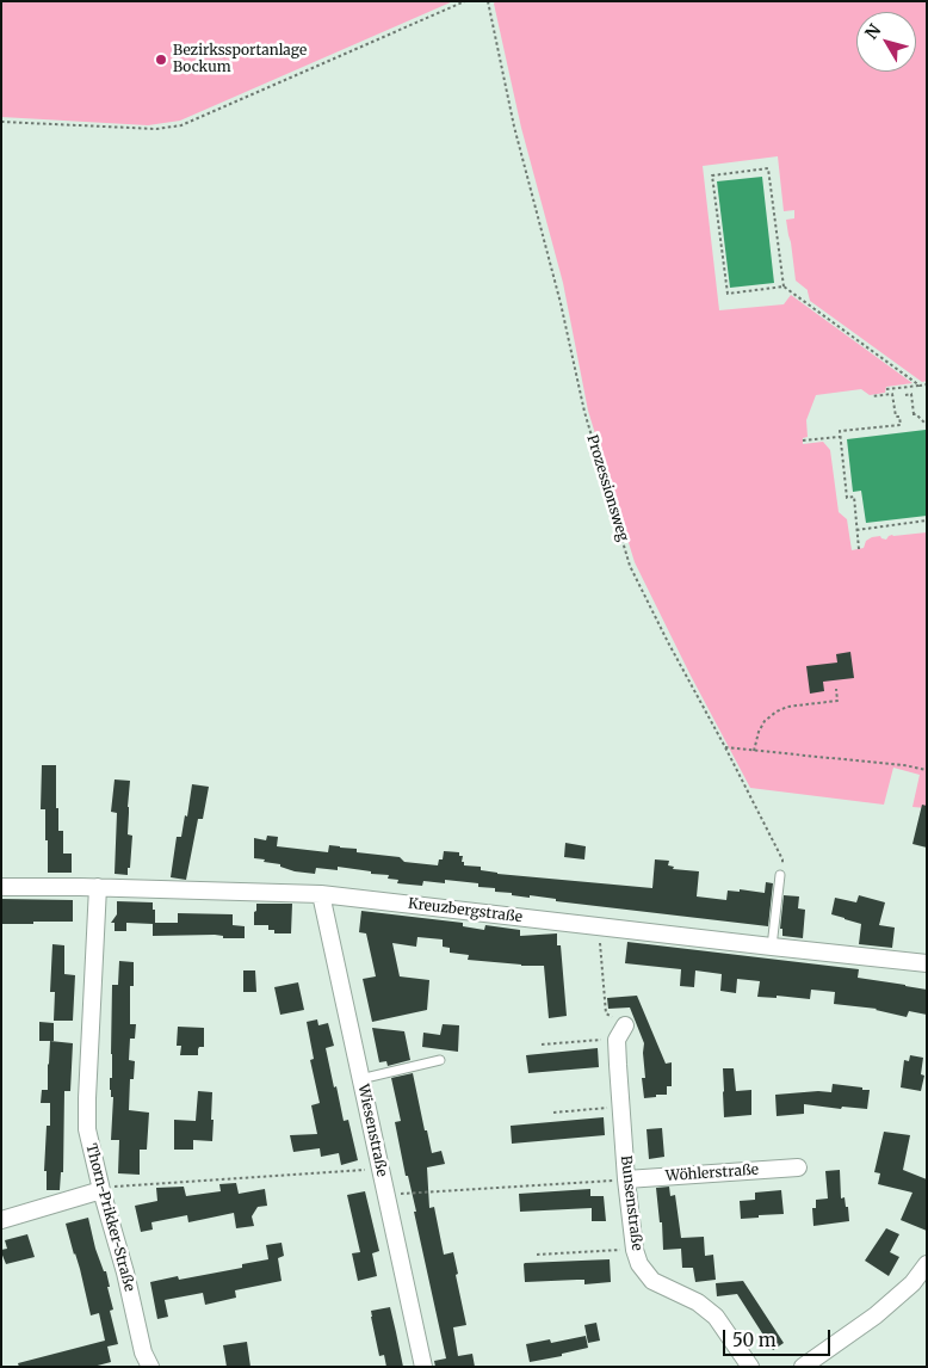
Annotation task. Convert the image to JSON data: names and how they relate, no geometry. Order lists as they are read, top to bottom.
{
  "streets": {
    "street": [
      "Kreuzbergstraße",
      "Wiesenstraße",
      "Wöhlerstraße",
      "Bunsenstraße",
      "Thorn-Prikker-Straße"
    ],
    "path": ["Prozessionsweg"]
  },
  "crossings": [
    ["Kreuzbergstraße", "Wiesenstraße"],
    ["Kreuzbergstraße", "Thorn-Prikker-Straße"],
    ["Wöhlerstraße", "Bunsenstraße"]
  ],
  "places": ["Bezirkssportanlage Bockum"],
  "scale_bar": "50 m",
  "north": "top left"
}
